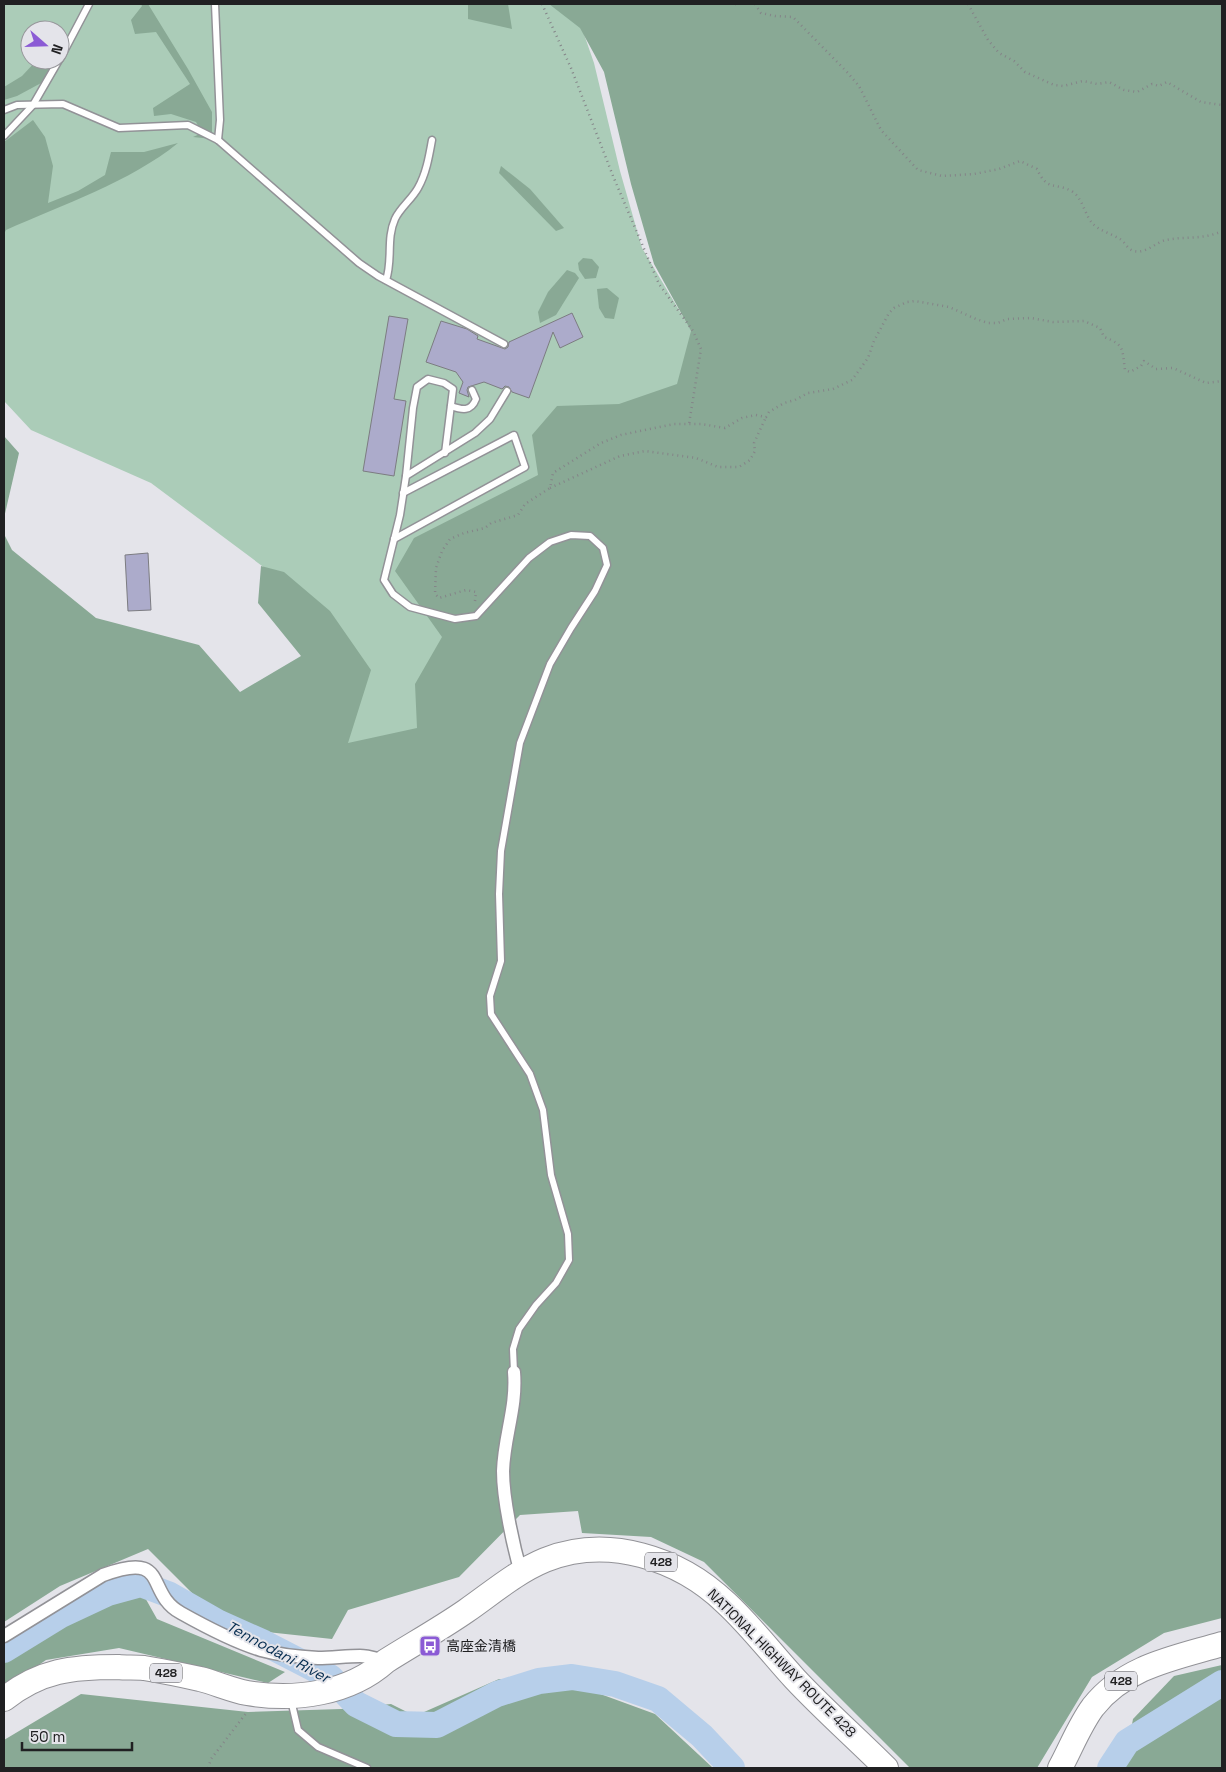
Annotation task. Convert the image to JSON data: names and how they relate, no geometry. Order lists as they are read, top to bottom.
{
  "streets": {
    "highway": ["428", "NATIONAL HIGHWAY ROUTE 428"]
  },
  "water": ["Tennodani River"],
  "places": {
    "bus stop": ["高座金清橋"]
  },
  "scale_bar": "50 m",
  "north": "right"
}
